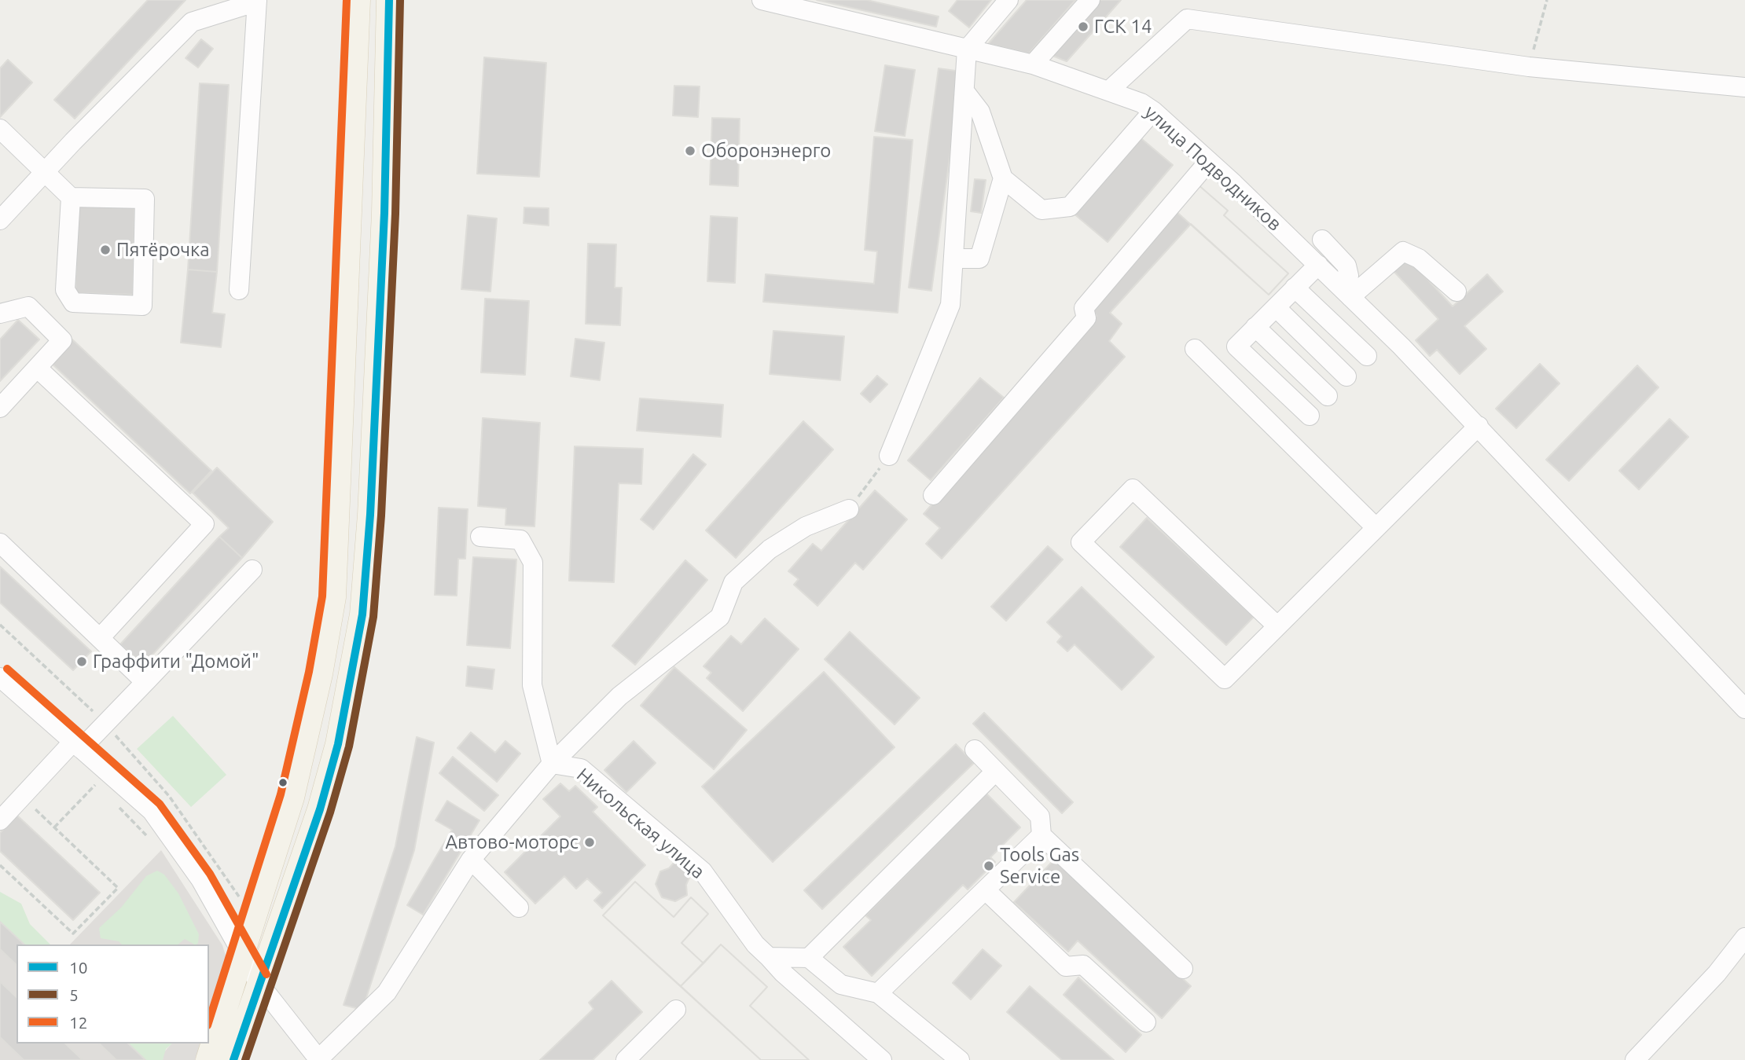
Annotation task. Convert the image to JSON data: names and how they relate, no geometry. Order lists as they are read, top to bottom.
{
  "streets": {
    "street": ["улица Подводников", "Никольская улица"]
  },
  "places": [
    "ГСК 14",
    "Оборонэнерго",
    "Пятёрочка",
    "Граффити \"Домой\"",
    "Автово-моторс",
    "Tools Gas Service"
  ],
  "lines": ["transit line 10", "transit line 5", "transit line 12"],
  "legend": ["10", "5", "12"]
}
